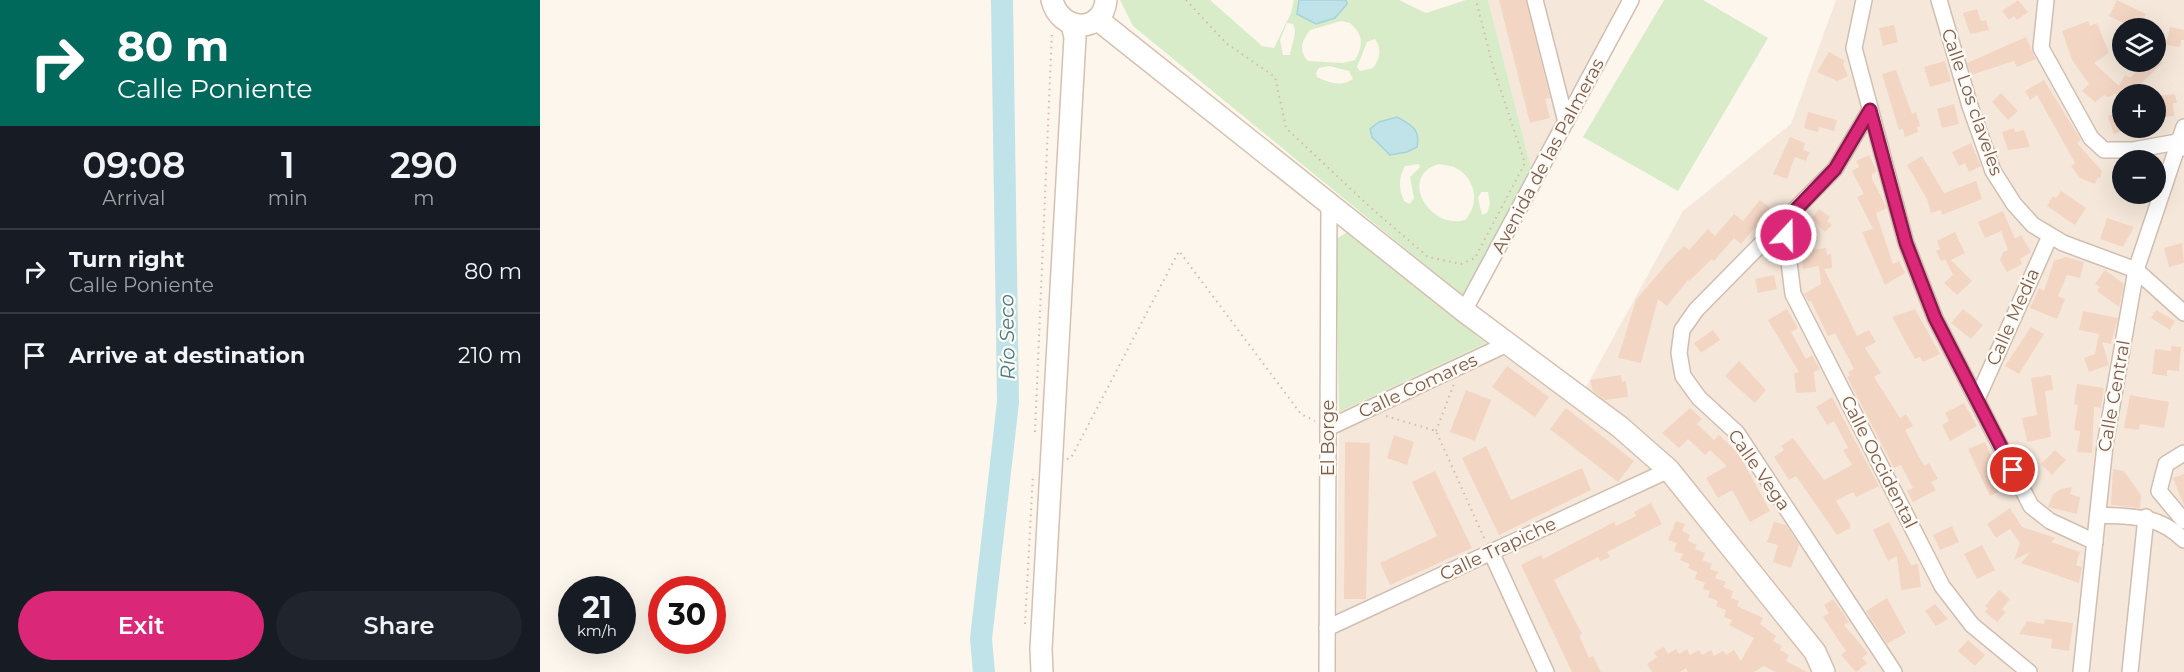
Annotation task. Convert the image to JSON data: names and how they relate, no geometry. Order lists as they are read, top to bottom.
{
  "streets": {
    "street": [
      "Calle Los claveles",
      "Avenida de las Palmeras",
      "Calle Media",
      "Calle Comares",
      "Calle Central",
      "El Borge",
      "Calle Occidental",
      "Calle Vega",
      "Calle Trapiche"
    ]
  },
  "crossings": [
    ["Calle Los claveles", "Calle Media"],
    ["Calle Los claveles", "Calle Central"],
    ["Calle Comares", "El Borge"],
    ["El Borge", "Calle Trapiche"],
    ["Calle Occidental", "Calle Vega"]
  ],
  "water": ["Río Seco"],
  "page": {
    "turn": ["80 m", "Calle Poniente"],
    "map_buttons": ["+", "−"],
    "eta": [
      "09:08",
      "Arrival",
      "1",
      "min",
      "290",
      "m"
    ],
    "list": [
      {
        "name": "Turn right",
        "note": "Calle Poniente",
        "value": "80 m"
      },
      {
        "name": "Arrive at destination",
        "value": "210 m"
      }
    ],
    "speed": "21 km/h",
    "limit": "30",
    "buttons": ["Exit", "Share"]
  }
}
